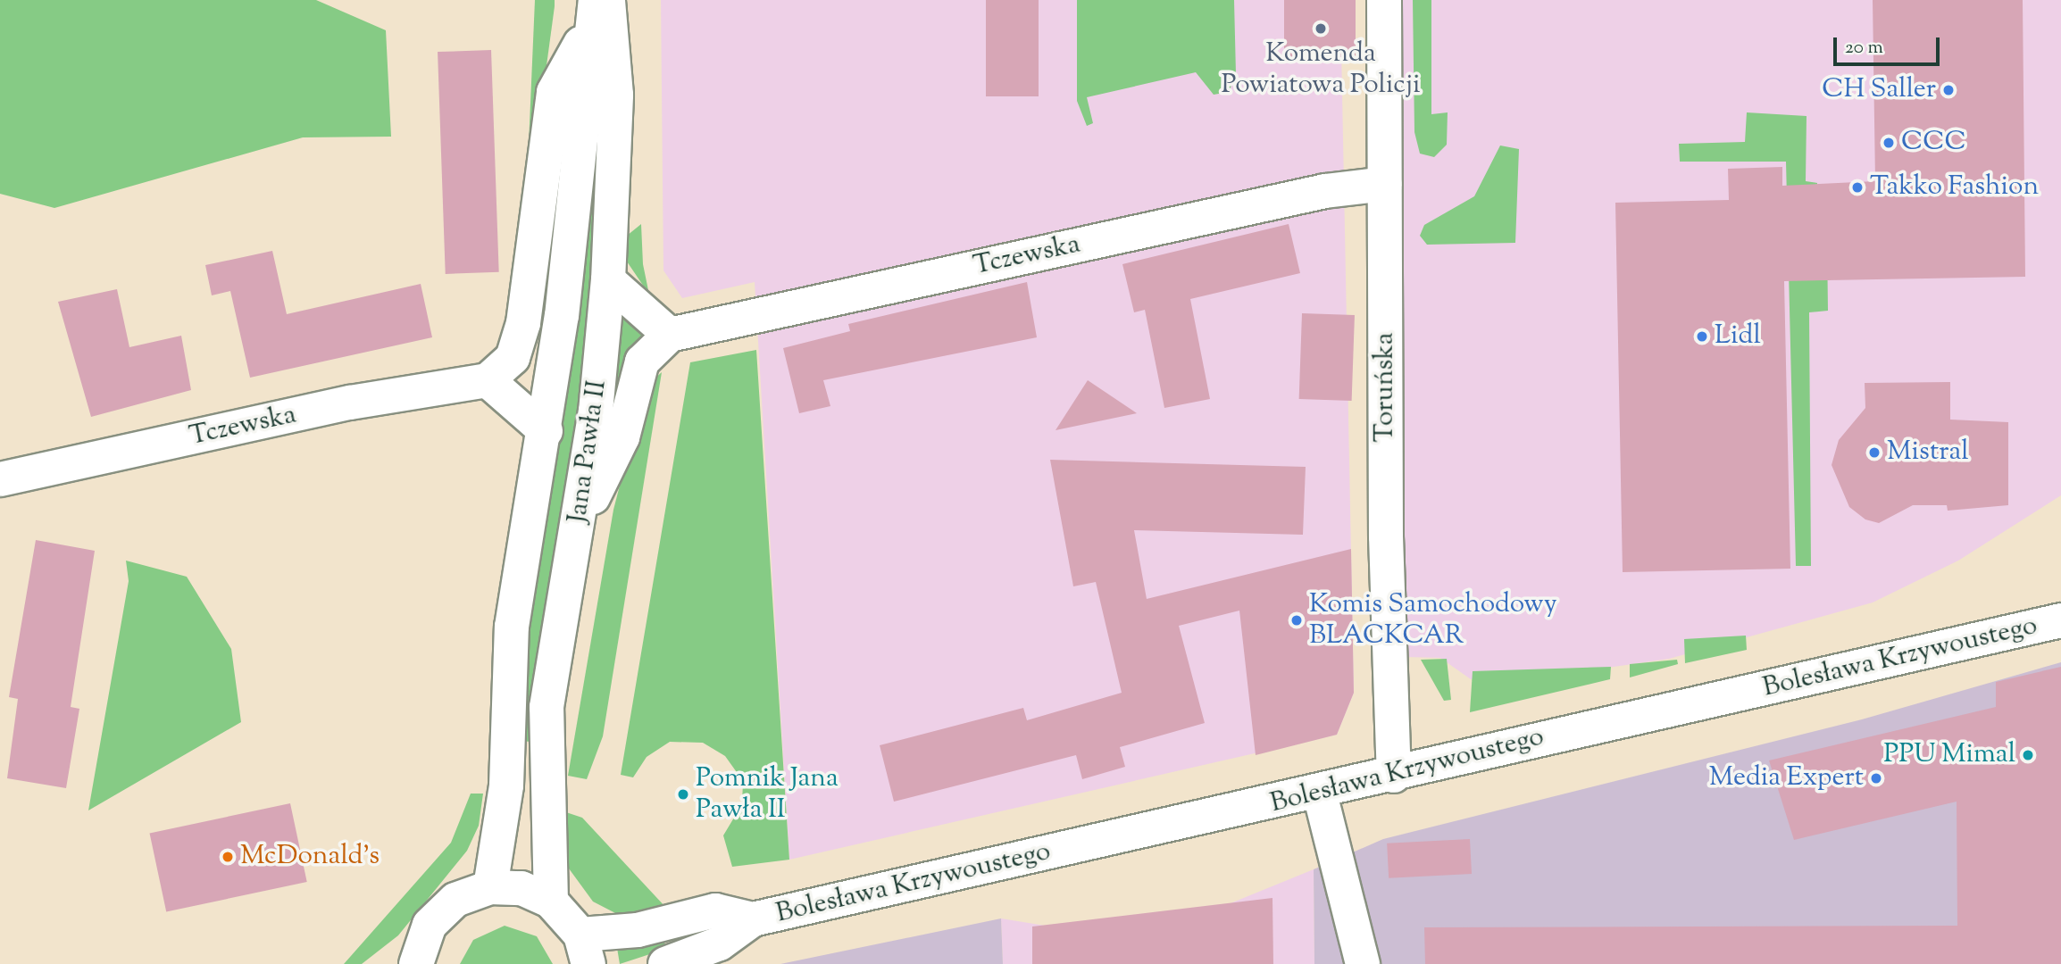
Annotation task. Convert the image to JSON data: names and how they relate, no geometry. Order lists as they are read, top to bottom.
{
  "streets": {
    "main road": [
      "Tczewska",
      "Toruńska",
      "Jana Pawła II",
      "Bolesława Krzywoustego"
    ]
  },
  "crossings": [
    ["Tczewska", "Toruńska"],
    ["Toruńska", "Bolesława Krzywoustego"]
  ],
  "places": [
    "Komenda Powiatowa Policji",
    "CH Saller",
    "CCC",
    "Takko Fashion",
    "Lidl",
    "Mistral",
    "Komis Samochodowy BLACKCAR",
    "PPU Mimal",
    "Media Expert",
    "Pomnik Jana Pawła II",
    "McDonald's"
  ],
  "scale_bar": "20 m"
}
